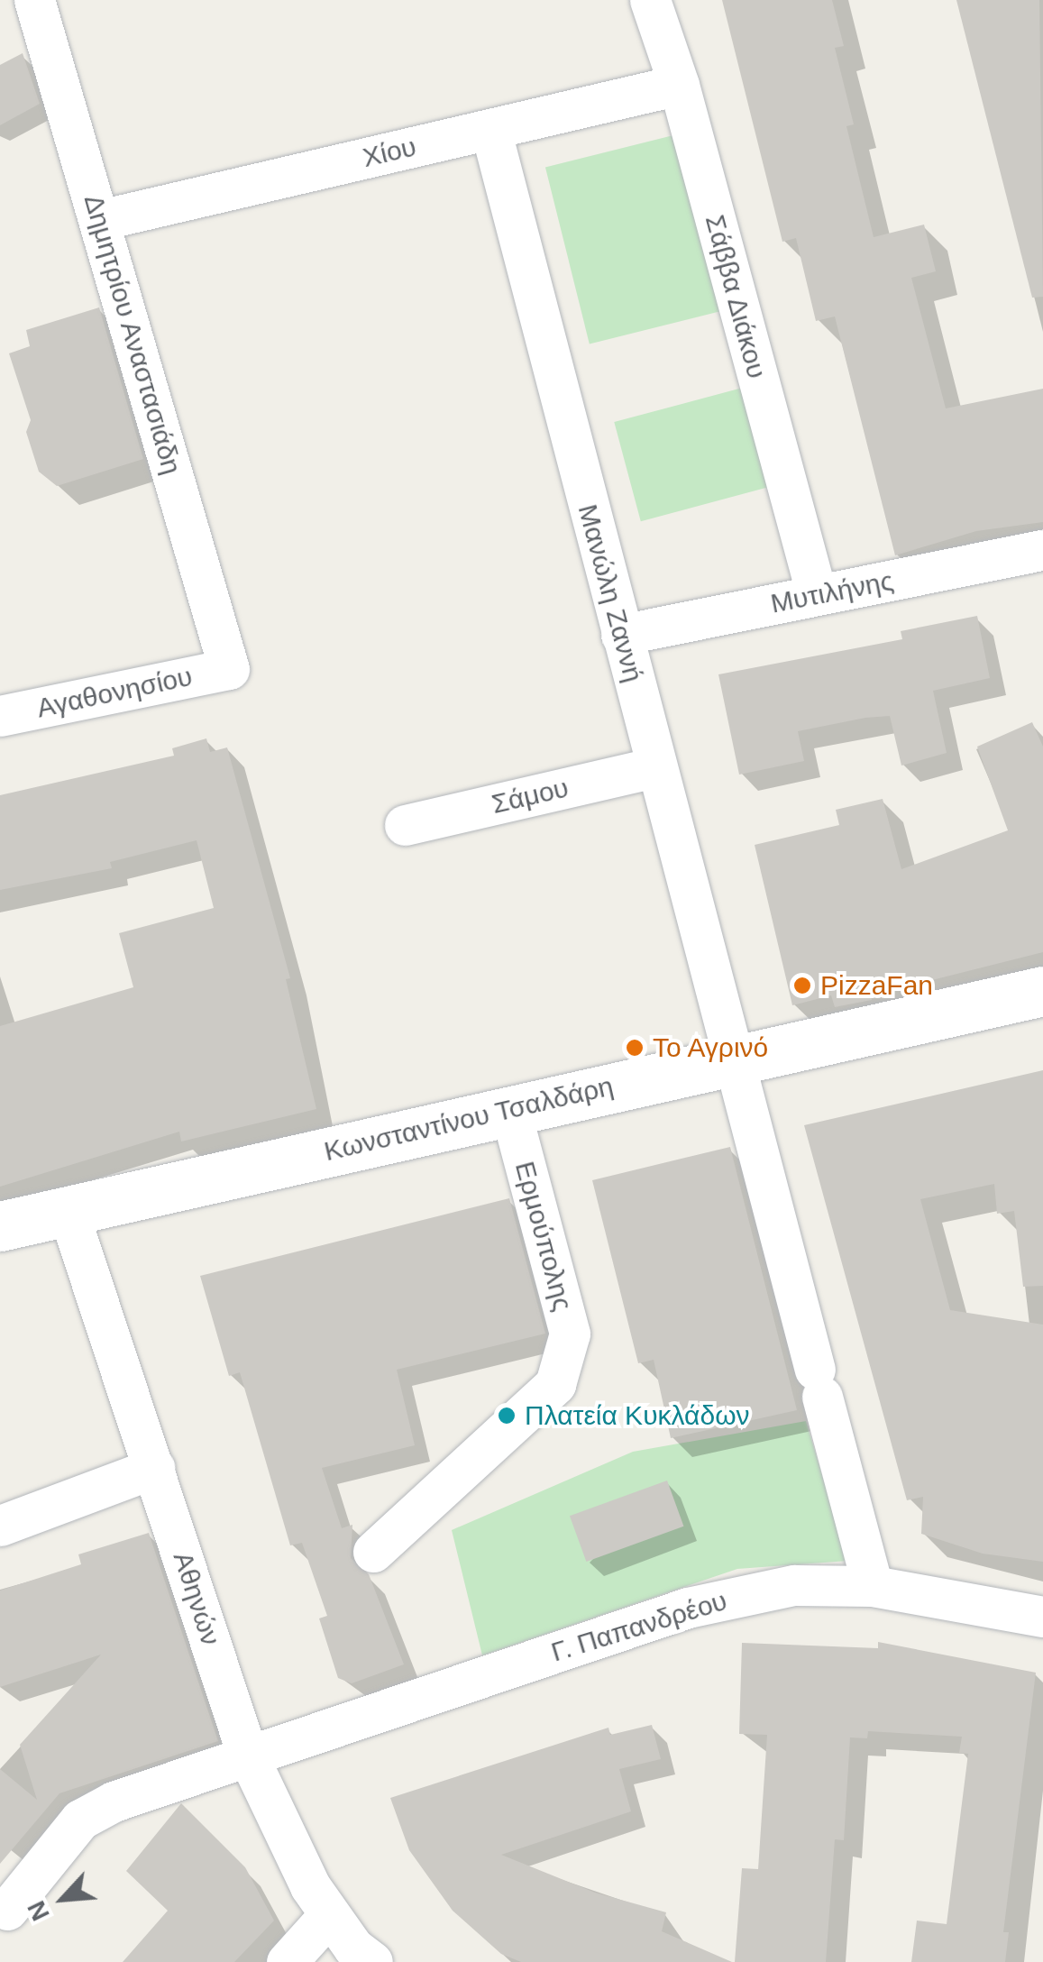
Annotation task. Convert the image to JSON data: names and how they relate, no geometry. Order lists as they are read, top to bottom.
{
  "streets": {
    "street": [
      "Χίου",
      "Σάββα Διάκου",
      "Δημητρίου Αναστασιάδη",
      "Μυτιλήνης",
      "Μανώλη Ζαννή",
      "Αγαθονησίου",
      "Σάμου",
      "Κωνσταντίνου Τσαλδάρη",
      "Ερμούπολης",
      "Αθηνών",
      "Γ. Παπανδρέου"
    ]
  },
  "crossings": [
    ["Χίου", "Σάββα Διάκου"],
    ["Χίου", "Δημητρίου Αναστασιάδη"],
    ["Χίου", "Μανώλη Ζαννή"],
    ["Σάββα Διάκου", "Μυτιλήνης"],
    ["Δημητρίου Αναστασιάδη", "Αγαθονησίου"],
    ["Μυτιλήνης", "Μανώλη Ζαννή"],
    ["Μανώλη Ζαννή", "Σάμου"],
    ["Μανώλη Ζαννή", "Κωνσταντίνου Τσαλδάρη"],
    ["Μανώλη Ζαννή", "Γ. Παπανδρέου"],
    ["Κωνσταντίνου Τσαλδάρη", "Ερμούπολης"],
    ["Κωνσταντίνου Τσαλδάρη", "Αθηνών"],
    ["Αθηνών", "Γ. Παπανδρέου"]
  ],
  "places": ["PizzaFan", "Το Αγρινό", "Πλατεία Κυκλάδων"],
  "north": "bottom left"
}
